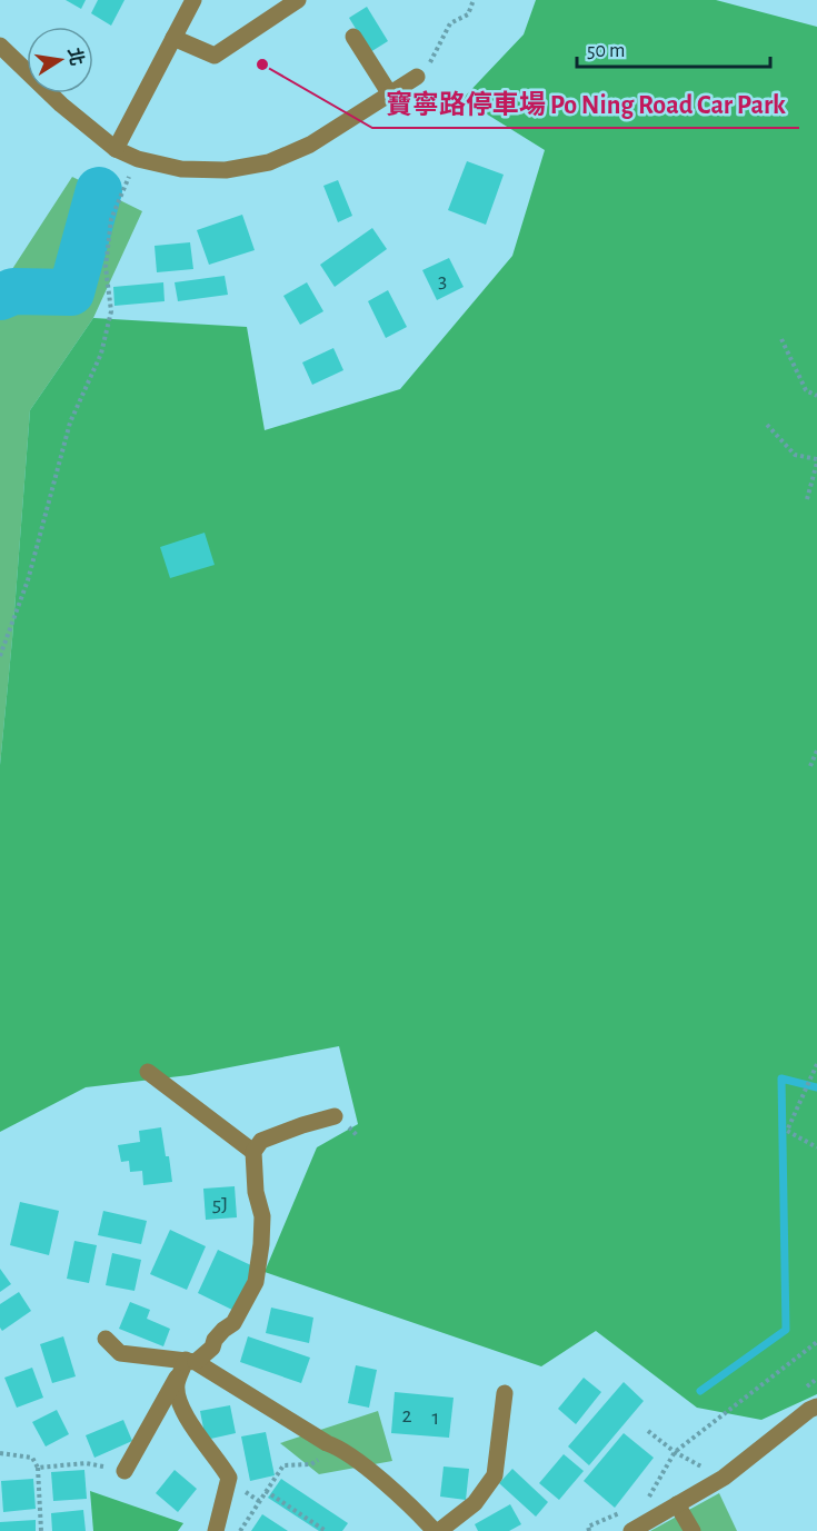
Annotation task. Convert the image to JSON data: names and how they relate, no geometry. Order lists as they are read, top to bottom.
{
  "places": ["寶寧路停車場 Po Ning Road Car Park"],
  "house_numbers": [
    "3",
    "5J",
    "2",
    "1"
  ],
  "scale_bar": "50 m",
  "north": "right"
}
